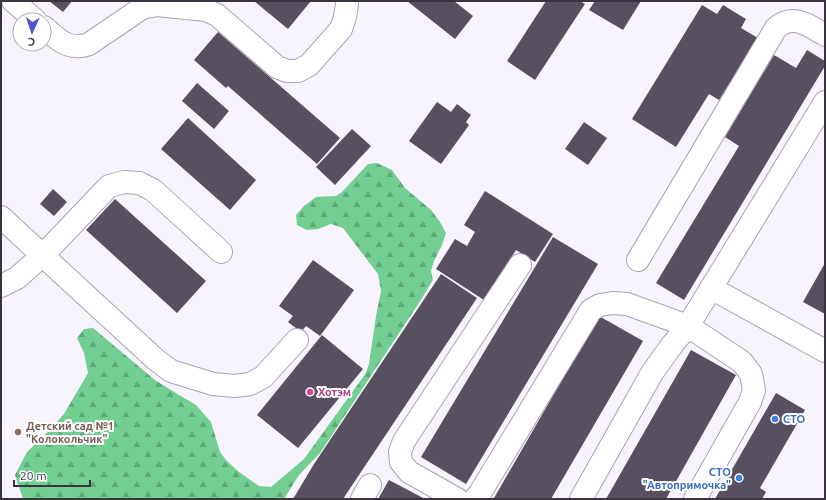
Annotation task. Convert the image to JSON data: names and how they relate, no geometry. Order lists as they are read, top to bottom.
{
  "places": [
    "Хотэм",
    "СТО",
    "Детский сад №1 \"Колокольчик\"",
    "СТО \"Автопримочка\""
  ],
  "scale_bar": "20 m",
  "north": "bottom"
}
